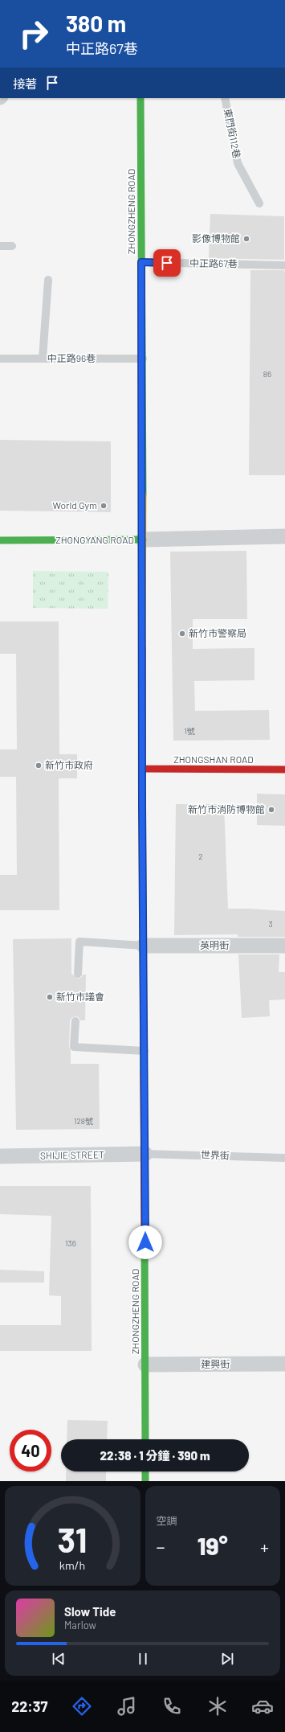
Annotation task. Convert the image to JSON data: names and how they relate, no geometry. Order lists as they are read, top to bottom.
{
  "streets": {
    "street": [
      "ZHONGZHENG ROAD",
      "ZHONGYANG ROAD",
      "ZHONGSHAN ROAD",
      "英明街",
      "SHIJIE STREET",
      "建興街"
    ],
    "lane": [
      "東門街112巷",
      "中正路67巷",
      "中正路96巷",
      "世界街"
    ]
  },
  "crossings": [
    ["ZHONGZHENG ROAD", "中正路67巷"],
    ["ZHONGZHENG ROAD", "中正路96巷"],
    ["ZHONGZHENG ROAD", "ZHONGYANG ROAD"],
    ["ZHONGZHENG ROAD", "ZHONGSHAN ROAD"],
    ["ZHONGZHENG ROAD", "英明街"],
    ["ZHONGZHENG ROAD", "SHIJIE STREET"],
    ["ZHONGZHENG ROAD", "世界街"],
    ["ZHONGZHENG ROAD", "建興街"],
    ["SHIJIE STREET", "世界街"]
  ],
  "places": [
    "影像博物館",
    "World Gym",
    "新竹市警察局",
    "新竹市政府",
    "新竹市消防博物館",
    "新竹市議會"
  ],
  "house_numbers": [
    "86",
    "1號",
    "2",
    "3",
    "128號",
    "136"
  ],
  "page": {
    "turn": ["380 m", "中正路67巷"],
    "then": "接著",
    "limit": "40",
    "trip": "22:38 · 1 分鐘 · 390 m",
    "tile": "空調",
    "heat": ["−", "19°", "+"],
    "song": ["Slow Tide", "Marlow"],
    "tabs": "22:37",
    "gauge": ["31", "km/h"]
  }
}
